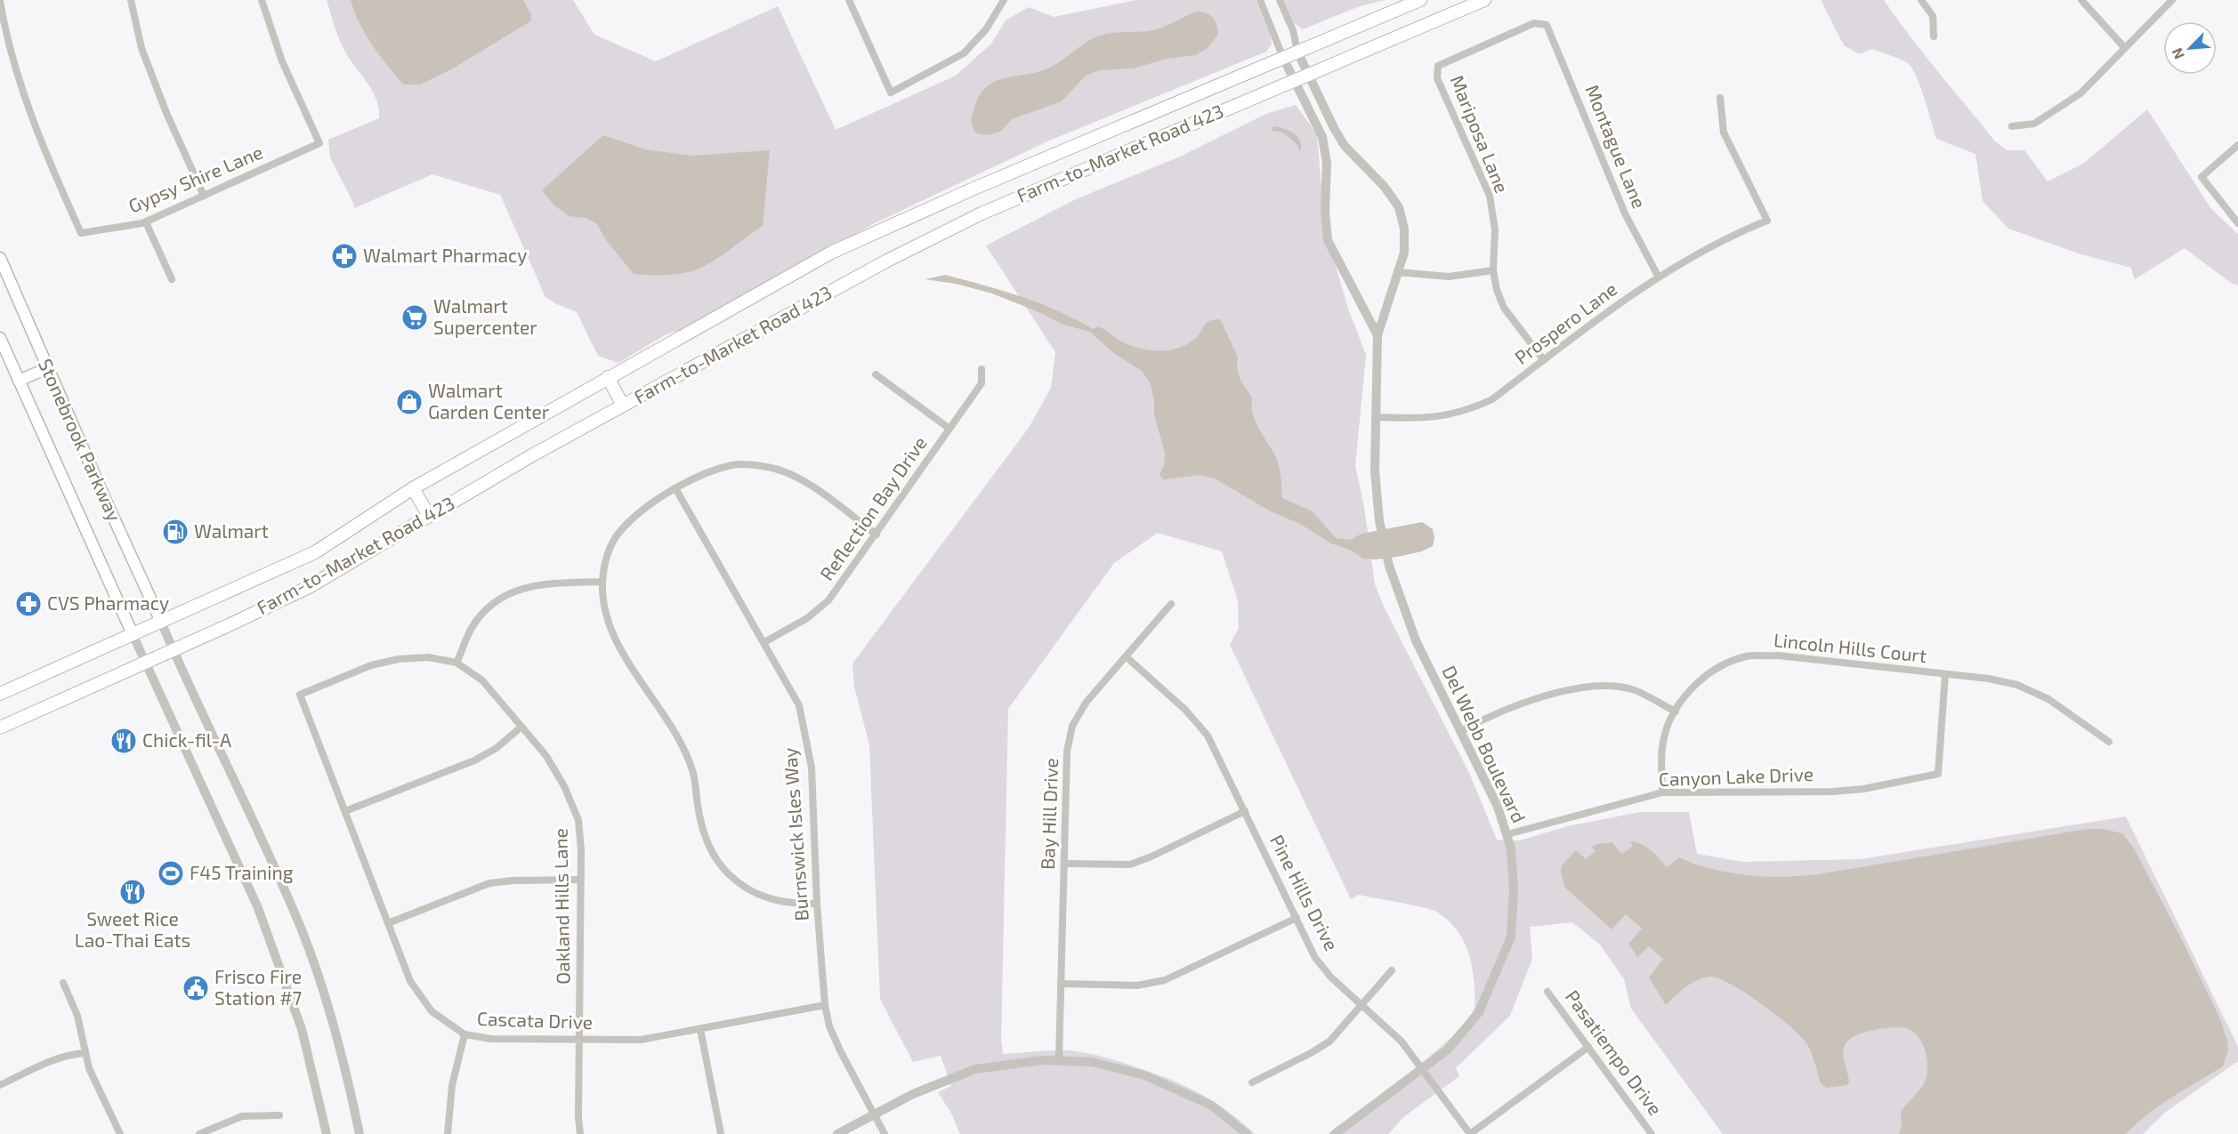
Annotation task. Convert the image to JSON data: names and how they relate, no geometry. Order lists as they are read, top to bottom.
{
  "streets": {
    "main road": ["Farm-to-Market Road 423", "Stonebrook Parkway"],
    "street": [
      "Mariposa Lane",
      "Montague Lane",
      "Gypsy Shire Lane",
      "Prospero Lane",
      "Reflection Bay Drive",
      "Lincoln Hills Court",
      "Del Webb Boulevard",
      "Canyon Lake Drive",
      "Bay Hill Drive",
      "Burnswick Isles Way",
      "Pine Hills Drive",
      "Oakland Hills Lane",
      "Cascata Drive",
      "Pasatiempo Drive"
    ]
  },
  "crossings": [
    ["Mariposa Lane", "Montague Lane"],
    ["Mariposa Lane", "Prospero Lane"],
    ["Montague Lane", "Prospero Lane"],
    ["Farm-to-Market Road 423", "Stonebrook Parkway"],
    ["Farm-to-Market Road 423", "Del Webb Boulevard"],
    ["Prospero Lane", "Del Webb Boulevard"],
    ["Reflection Bay Drive", "Burnswick Isles Way"],
    ["Lincoln Hills Court", "Canyon Lake Drive"],
    ["Del Webb Boulevard", "Canyon Lake Drive"],
    ["Del Webb Boulevard", "Pine Hills Drive"],
    ["Bay Hill Drive", "Pine Hills Drive"],
    ["Burnswick Isles Way", "Cascata Drive"],
    ["Oakland Hills Lane", "Cascata Drive"]
  ],
  "places": {
    "pharmacy": ["Walmart Pharmacy", "CVS Pharmacy"],
    "supermarket": ["Walmart Supercenter"],
    "shop": ["Walmart Garden Center"],
    "fuel station": ["Walmart"],
    "restaurant": ["Chick-fil-A", "Sweet Rice Lao-Thai Eats"],
    "sports": ["F45 Training"],
    "public building": ["Frisco Fire Station #7"]
  },
  "north": "bottom left"
}
